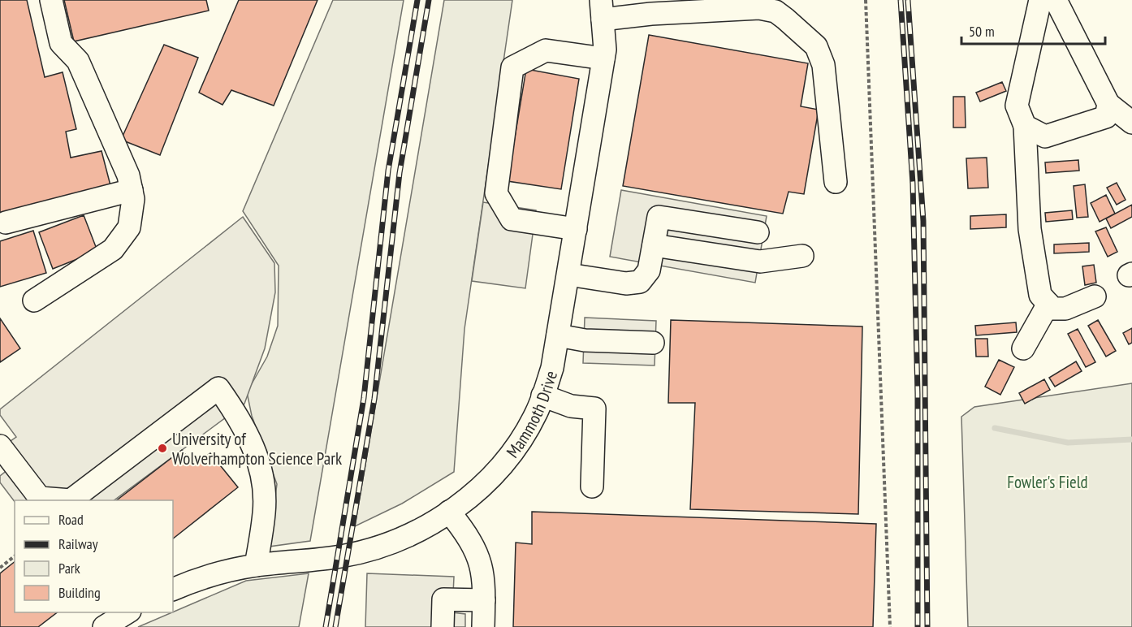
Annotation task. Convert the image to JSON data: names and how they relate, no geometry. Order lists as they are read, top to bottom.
{
  "streets": {
    "street": ["Mammoth Drive"]
  },
  "parks": ["Fowler's Field"],
  "places": ["University of Wolverhampton Science Park"],
  "legend": [
    "Road",
    "Railway",
    "Park",
    "Building"
  ],
  "scale_bar": "50 m"
}
